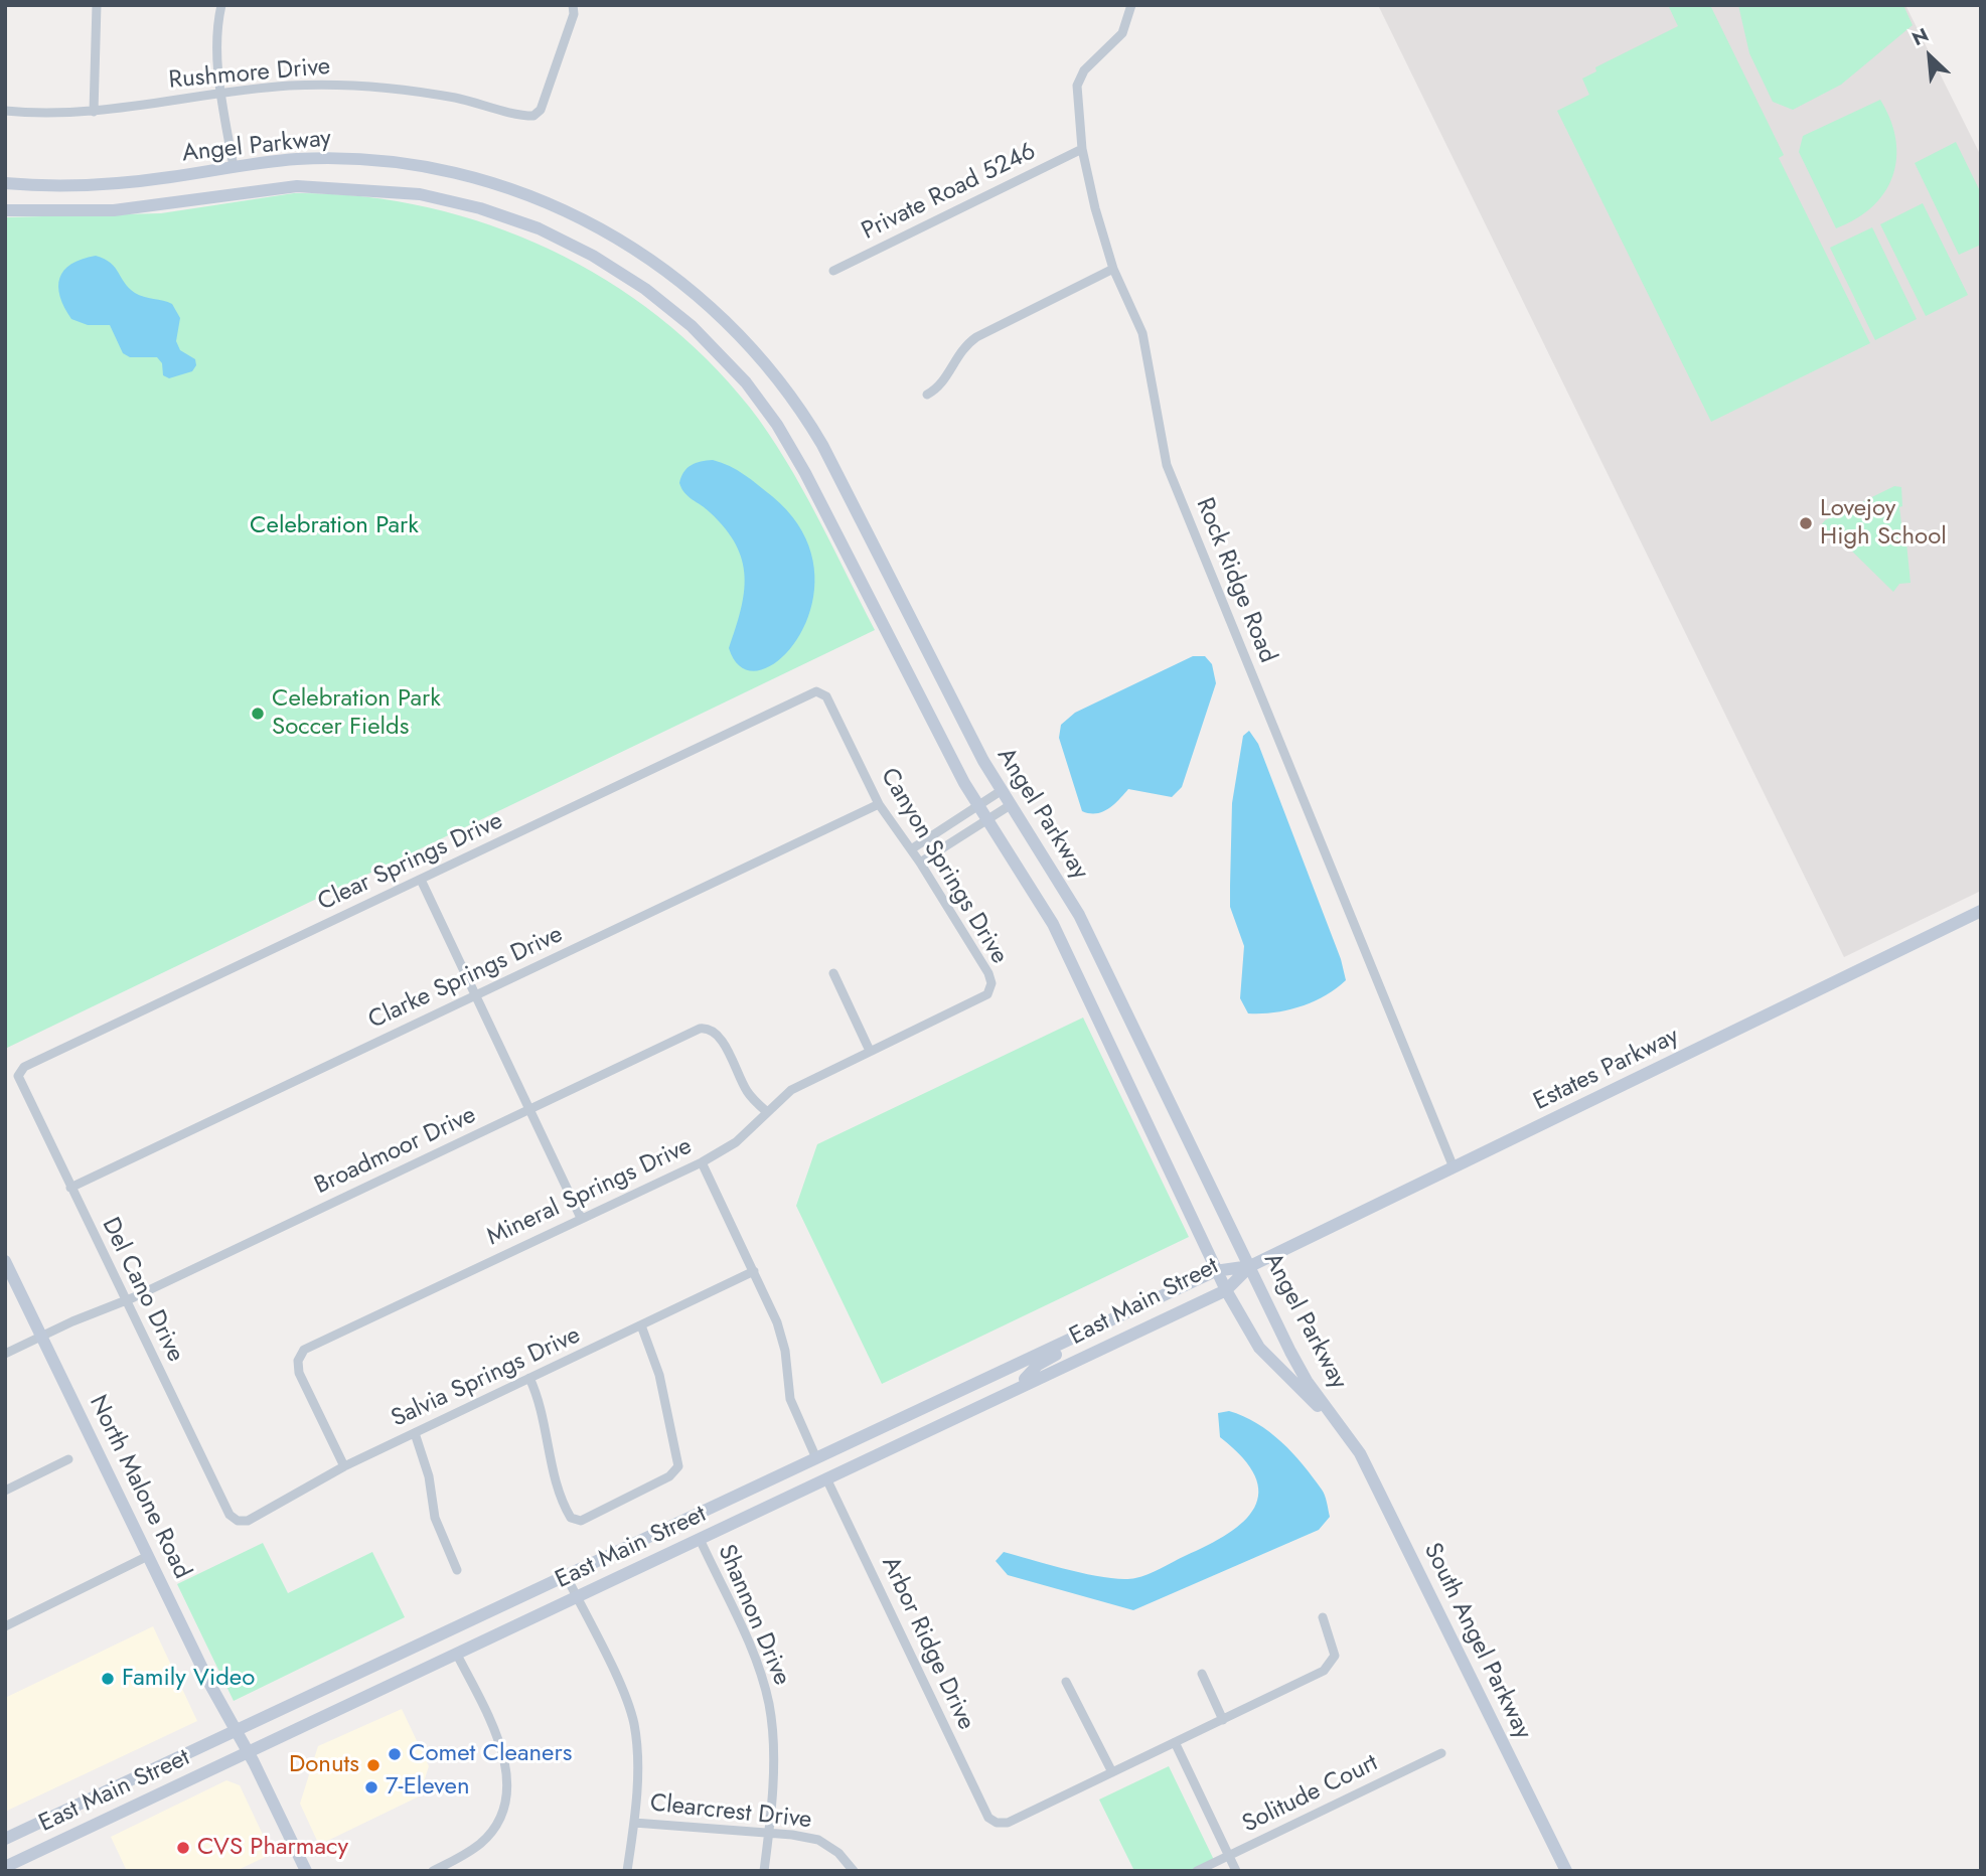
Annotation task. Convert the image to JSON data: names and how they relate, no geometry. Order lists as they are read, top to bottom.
{
  "streets": {
    "main road": [
      "Angel Parkway",
      "Estates Parkway",
      "East Main Street",
      "North Malone Road",
      "South Angel Parkway"
    ],
    "street": [
      "Rushmore Drive",
      "Private Road 5246",
      "Rock Ridge Road",
      "Clear Springs Drive",
      "Canyon Springs Drive",
      "Clarke Springs Drive",
      "Broadmoor Drive",
      "Mineral Springs Drive",
      "Del Cano Drive",
      "Salvia Springs Drive",
      "Shannon Drive",
      "Arbor Ridge Drive",
      "Solitude Court",
      "Clearcrest Drive"
    ]
  },
  "crossings": [
    ["Angel Parkway", "Estates Parkway"],
    ["Angel Parkway", "East Main Street"],
    ["Angel Parkway", "South Angel Parkway"],
    ["Private Road 5246", "Rock Ridge Road"],
    ["Rock Ridge Road", "Estates Parkway"],
    ["Clear Springs Drive", "Canyon Springs Drive"],
    ["Clear Springs Drive", "Del Cano Drive"],
    ["Canyon Springs Drive", "Clarke Springs Drive"],
    ["Canyon Springs Drive", "Mineral Springs Drive"],
    ["Clarke Springs Drive", "Del Cano Drive"],
    ["Estates Parkway", "East Main Street"],
    ["Broadmoor Drive", "Mineral Springs Drive"],
    ["Broadmoor Drive", "Del Cano Drive"],
    ["Broadmoor Drive", "North Malone Road"],
    ["Mineral Springs Drive", "Salvia Springs Drive"],
    ["Del Cano Drive", "Salvia Springs Drive"],
    ["East Main Street", "North Malone Road"],
    ["East Main Street", "Shannon Drive"],
    ["East Main Street", "Arbor Ridge Drive"],
    ["Shannon Drive", "Clearcrest Drive"]
  ],
  "parks": ["Celebration Park"],
  "places": [
    "Lovejoy High School",
    "Celebration Park Soccer Fields",
    "Family Video",
    "Comet Cleaners",
    "Donuts",
    "7-Eleven",
    "CVS Pharmacy"
  ],
  "north": "top left"
}
